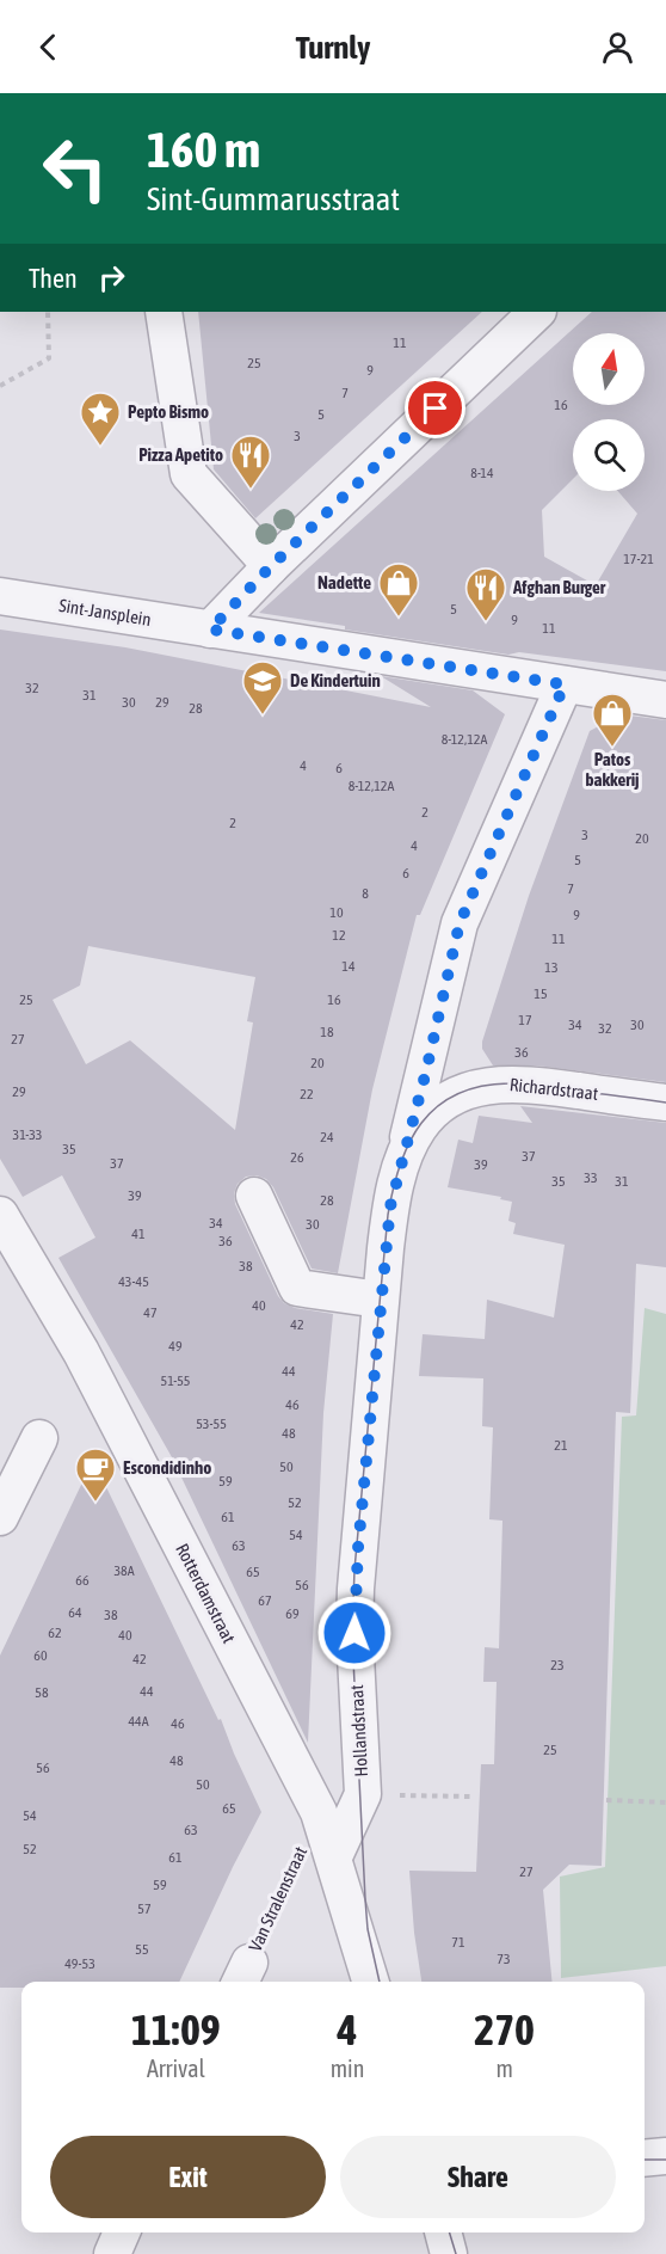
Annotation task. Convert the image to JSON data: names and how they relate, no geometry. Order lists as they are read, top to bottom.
{
  "streets": {
    "street": [
      "Sint-Jansplein",
      "Richardstraat",
      "Rotterdamstraat",
      "Hollandstraat"
    ],
    "path": ["Van Stralenstraat"]
  },
  "crossings": [
    ["Sint-Jansplein", "Hollandstraat"],
    ["Richardstraat", "Hollandstraat"],
    ["Rotterdamstraat", "Hollandstraat"],
    ["Rotterdamstraat", "Van Stralenstraat"]
  ],
  "places": {
    "place": ["Pepto Bismo"],
    "restaurant": ["Pizza Apetito", "Afghan Burger"],
    "shop": ["Nadette", "Patos bakkerij"],
    "school or university": ["De Kindertuin"],
    "cafe": ["Escondidinho"]
  },
  "house_numbers": [
    "11",
    "25",
    "9",
    "7",
    "16",
    "5",
    "3",
    "8-14",
    "17-21",
    "5",
    "9",
    "11",
    "32",
    "31",
    "30",
    "29",
    "28",
    "8-12,12A",
    "4",
    "6",
    "8-12,12A",
    "2",
    "2",
    "3",
    "20",
    "4",
    "5",
    "6",
    "7",
    "8",
    "10",
    "9",
    "12",
    "11",
    "14",
    "13",
    "15",
    "25",
    "16",
    "17",
    "34",
    "30",
    "32",
    "18",
    "27",
    "36",
    "20",
    "29",
    "22",
    "31-33",
    "24",
    "35",
    "37",
    "26",
    "37",
    "39",
    "33",
    "35",
    "31",
    "39",
    "28",
    "34",
    "30",
    "41",
    "36",
    "38",
    "43-45",
    "40",
    "47",
    "42",
    "49",
    "44",
    "51-55",
    "46",
    "53-55",
    "48",
    "21",
    "50",
    "59",
    "52",
    "61",
    "54",
    "63",
    "38A",
    "65",
    "66",
    "56",
    "67",
    "64",
    "69",
    "38",
    "62",
    "40",
    "60",
    "42",
    "23",
    "44",
    "58",
    "44A",
    "46",
    "25",
    "48",
    "56",
    "50",
    "65",
    "54",
    "63",
    "52",
    "61",
    "27",
    "59",
    "57",
    "71",
    "55",
    "73",
    "49-53"
  ],
  "north": "top",
  "page": {
    "header": "Turnly",
    "turn": ["160 m", "Sint-Gummarusstraat"],
    "then": "Then",
    "eta": [
      "11:09",
      "Arrival",
      "4",
      "min",
      "270",
      "m"
    ],
    "buttons": ["Exit", "Share"]
  }
}
